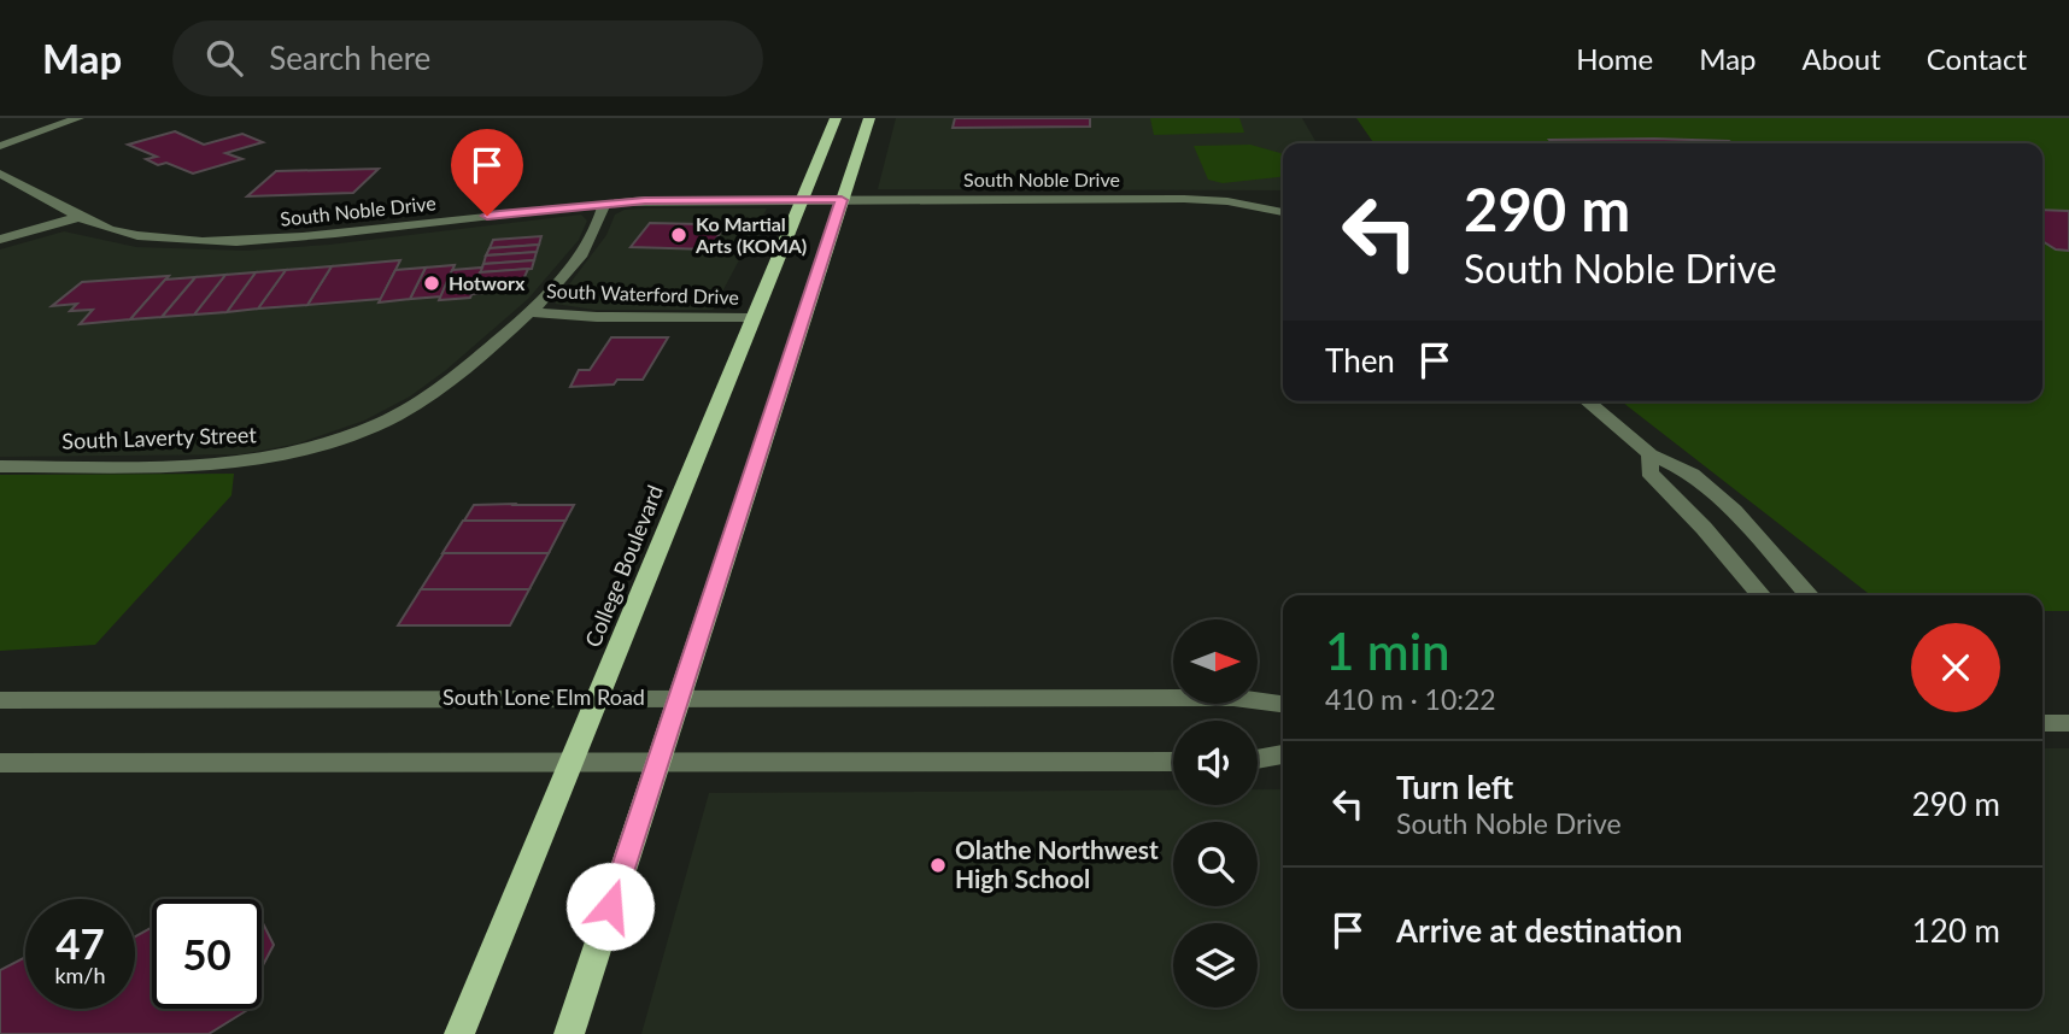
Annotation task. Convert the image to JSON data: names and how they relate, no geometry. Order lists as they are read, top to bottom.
{
  "streets": {
    "main road": ["College Boulevard"],
    "street": [
      "South Noble Drive",
      "South Waterford Drive",
      "South Laverty Street",
      "South Lone Elm Road"
    ]
  },
  "crossings": [
    ["South Noble Drive", "South Laverty Street"],
    ["South Noble Drive", "College Boulevard"],
    ["South Waterford Drive", "South Laverty Street"],
    ["South Waterford Drive", "College Boulevard"],
    ["College Boulevard", "South Lone Elm Road"]
  ],
  "places": ["Ko Martial Arts (KOMA)", "Hotworx", "Olathe Northwest High School"],
  "north": "right",
  "page": {
    "header": "Map",
    "search": "Search here",
    "nav": [
      "Home",
      "Map",
      "About",
      "Contact"
    ],
    "turn": ["290 m", "South Noble Drive"],
    "then": "Then",
    "heading": ["1 min", "410 m · 10:22"],
    "list": [
      {
        "name": "Turn left",
        "note": "South Noble Drive",
        "value": "290 m"
      },
      {
        "name": "Arrive at destination",
        "value": "120 m"
      }
    ],
    "speed": "47 km/h",
    "limit": "50"
  }
}
